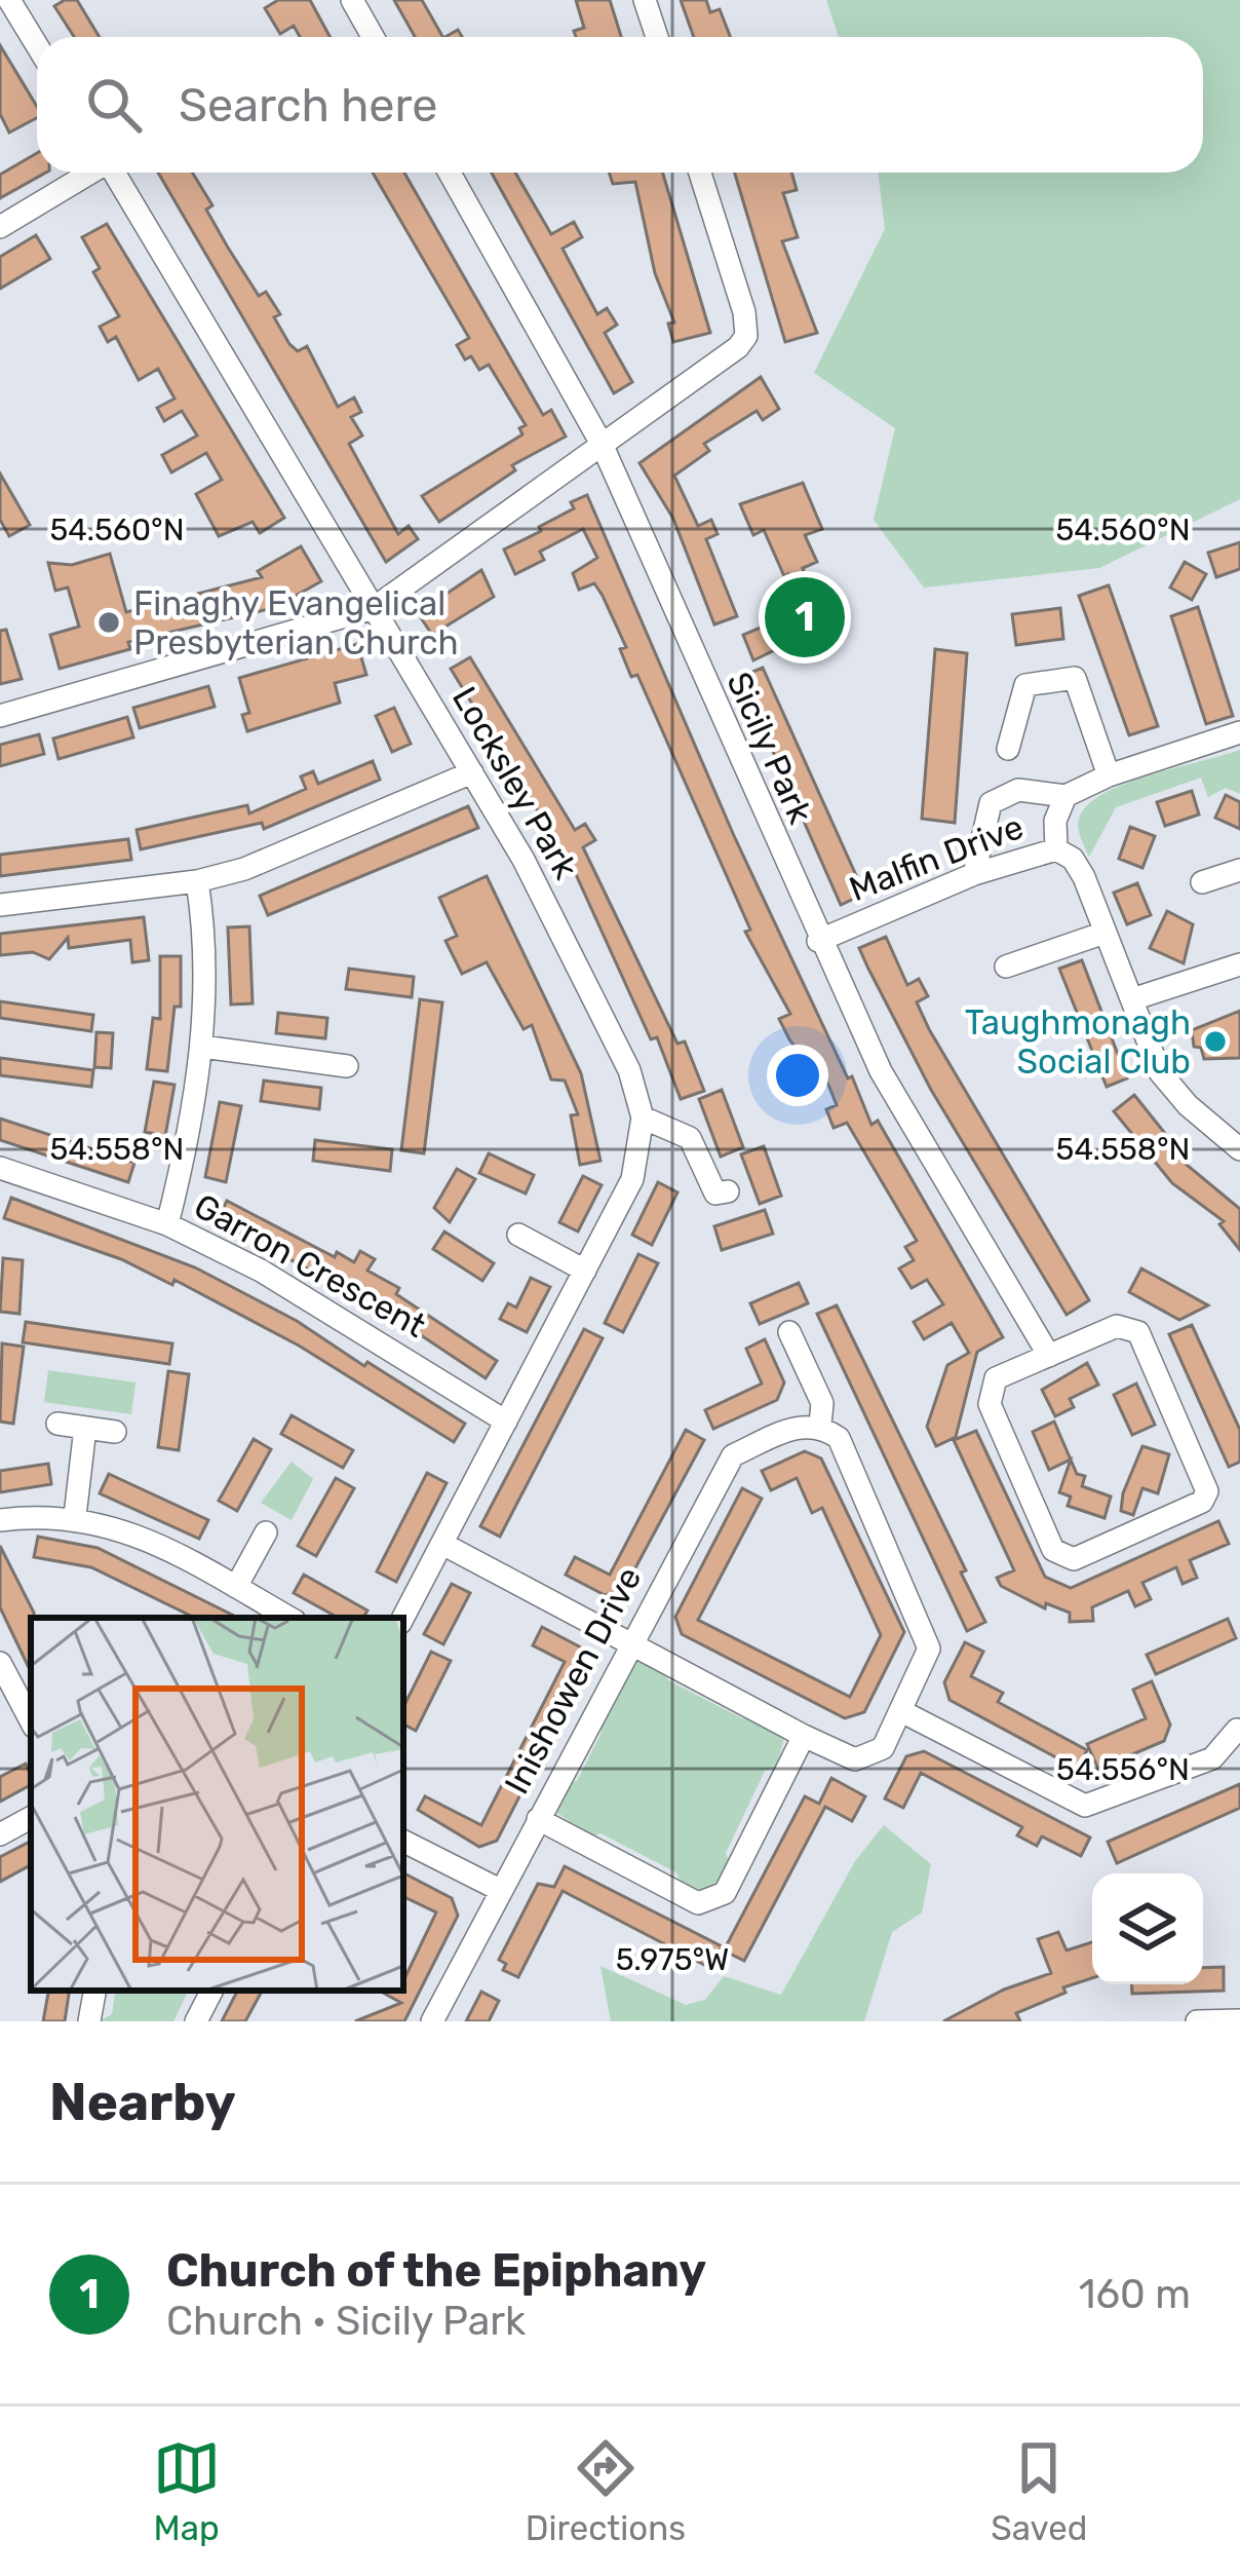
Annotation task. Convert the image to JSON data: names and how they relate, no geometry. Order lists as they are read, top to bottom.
{
  "streets": {
    "street": [
      "Sicily Park",
      "Locksley Park",
      "Malfin Drive",
      "Garron Crescent",
      "Inishowen Drive"
    ]
  },
  "crossings": [
    ["Sicily Park", "Malfin Drive"],
    ["Locksley Park", "Garron Crescent"]
  ],
  "places": ["Finaghy Evangelical Presbyterian Church", "Taughmonagh Social Club"],
  "page": {
    "search": "Search here",
    "pins": "1",
    "heading": "Nearby",
    "list": [
      {
        "mark": "1",
        "name": "Church of the Epiphany",
        "note": "Church · Sicily Park",
        "value": "160 m"
      }
    ],
    "nav": ["Map", "Directions", "Saved"]
  },
  "coordinates": [
    "54.560°N",
    "54.558°N",
    "54.556°N",
    "5.975°W"
  ]
}
